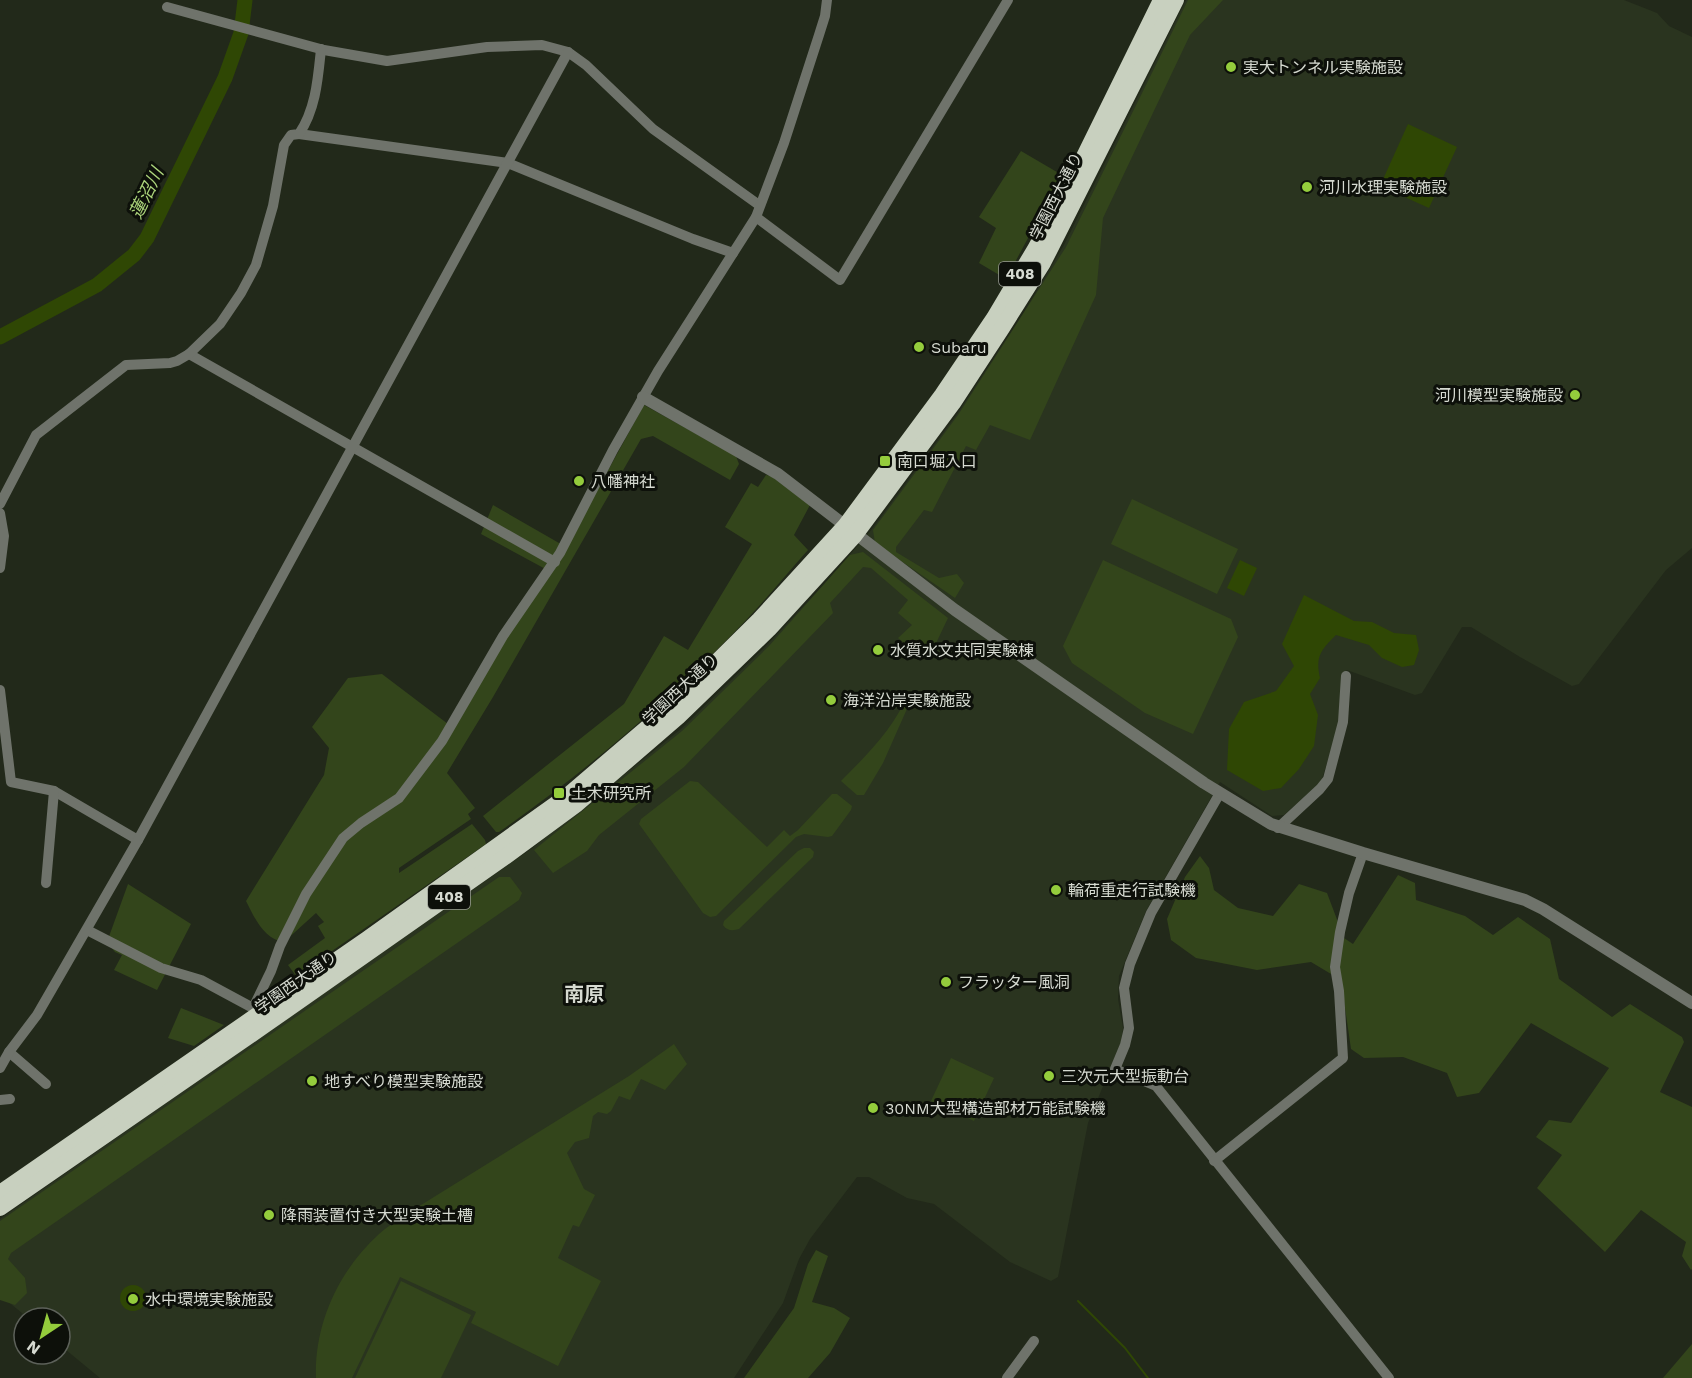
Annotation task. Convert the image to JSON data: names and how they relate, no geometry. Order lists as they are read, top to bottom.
{
  "streets": {
    "highway": ["学園西大通り", "408"]
  },
  "districts": ["南原"],
  "water": ["蓮沼川"],
  "places": {
    "other": [
      "実大トンネル実験施設",
      "河川水理実験施設",
      "Subaru",
      "河川模型実験施設",
      "八幡神社",
      "水質水文共同実験棟",
      "海洋沿岸実験施設",
      "輪荷重走行試験機",
      "フラッター風洞",
      "三次元大型振動台",
      "地すべり模型実験施設",
      "30NM大型構造部材万能試験機",
      "降雨装置付き大型実験土槽",
      "水中環境実験施設"
    ],
    "transit": ["南口堀入口", "土木研究所"]
  },
  "north": "bottom left"
}
